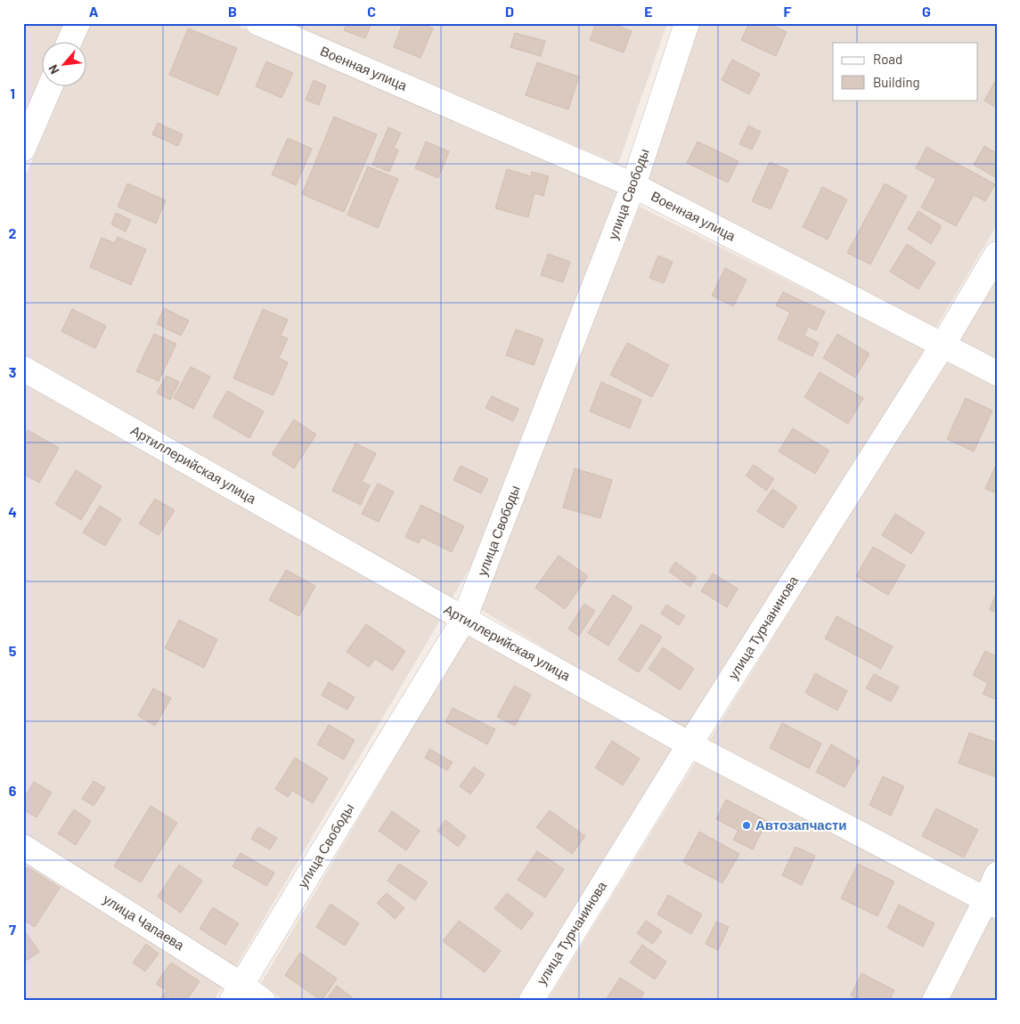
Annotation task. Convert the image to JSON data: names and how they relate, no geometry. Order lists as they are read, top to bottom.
{
  "streets": {
    "street": [
      "Военная улица",
      "улица Свободы",
      "Артиллерийская улица",
      "улица Турчанинова",
      "улица Чапаева"
    ]
  },
  "crossings": [
    ["Военная улица", "улица Свободы"],
    ["Военная улица", "улица Турчанинова"],
    ["улица Свободы", "Артиллерийская улица"],
    ["улица Свободы", "улица Чапаева"],
    ["Артиллерийская улица", "улица Турчанинова"]
  ],
  "places": ["Автозапчасти"],
  "legend": ["Road", "Building"],
  "north": "bottom left",
  "grid": {
    "columns": [
      "A",
      "B",
      "C",
      "D",
      "E",
      "F",
      "G"
    ],
    "rows": [
      "1",
      "2",
      "3",
      "4",
      "5",
      "6",
      "7"
    ]
  }
}
